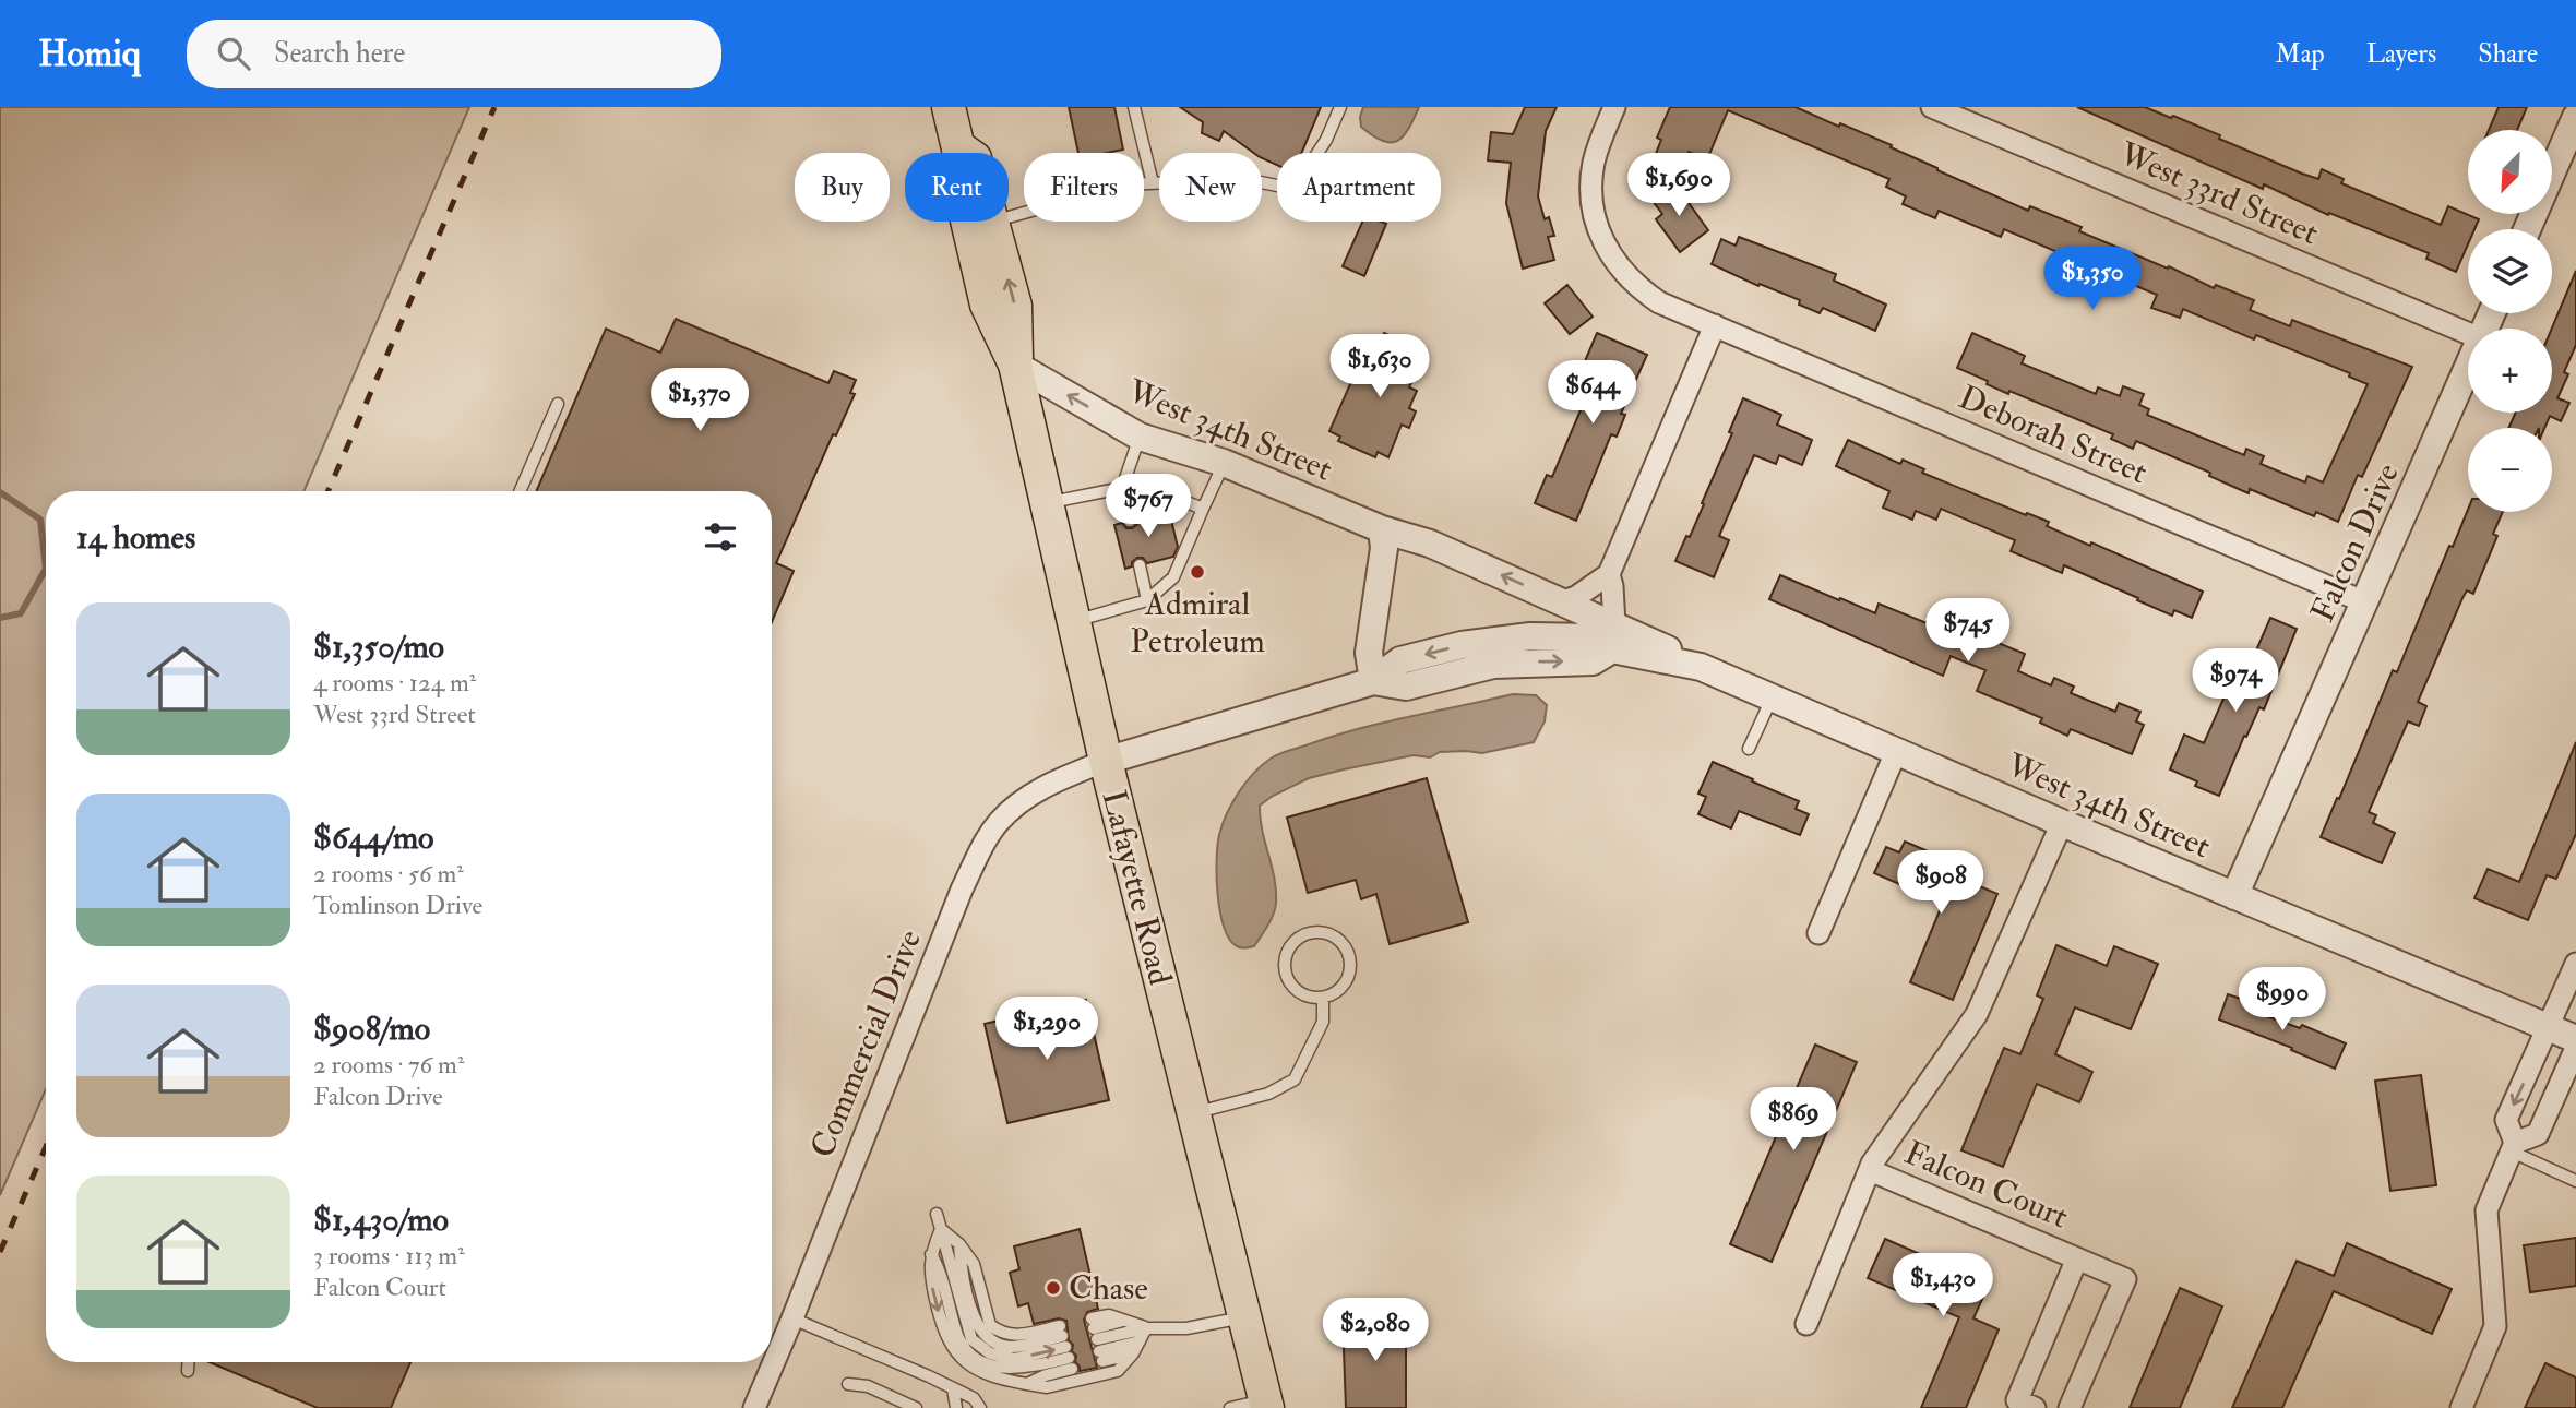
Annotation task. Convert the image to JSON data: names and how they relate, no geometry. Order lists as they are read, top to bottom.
{
  "streets": {
    "main road": ["Lafayette Road"],
    "street": [
      "West 33rd Street",
      "West 34th Street",
      "Deborah Street",
      "Falcon Drive",
      "Commercial Drive",
      "Falcon Court"
    ]
  },
  "crossings": [
    ["West 34th Street", "Falcon Drive"],
    ["West 34th Street", "Lafayette Road"],
    ["Deborah Street", "Falcon Drive"],
    ["Lafayette Road", "Commercial Drive"]
  ],
  "places": ["Admiral Petroleum", "Chase"],
  "north": "bottom left",
  "page": {
    "header": "Homiq",
    "search": "Search here",
    "nav": ["Map", "Layers", "Share"],
    "map_buttons": ["+", "−"],
    "price": [
      "$1,690",
      "$1,350",
      "$1,630",
      "$644",
      "$1,370",
      "$767",
      "$745",
      "$974",
      "$908",
      "$990",
      "$1,290",
      "$869",
      "$1,430",
      "$2,080"
    ],
    "chip": [
      "Buy",
      "Rent",
      "Filters",
      "New",
      "Apartment"
    ],
    "heading": "14 homes",
    "list": [
      {
        "name": "$1,350/mo",
        "note": "4 rooms · 124 m² · West 33rd Street"
      },
      {
        "name": "$644/mo",
        "note": "2 rooms · 56 m² · Tomlinson Drive"
      },
      {
        "name": "$908/mo",
        "note": "2 rooms · 76 m² · Falcon Drive"
      },
      {
        "name": "$1,430/mo",
        "note": "3 rooms · 113 m² · Falcon Court"
      }
    ]
  }
}
